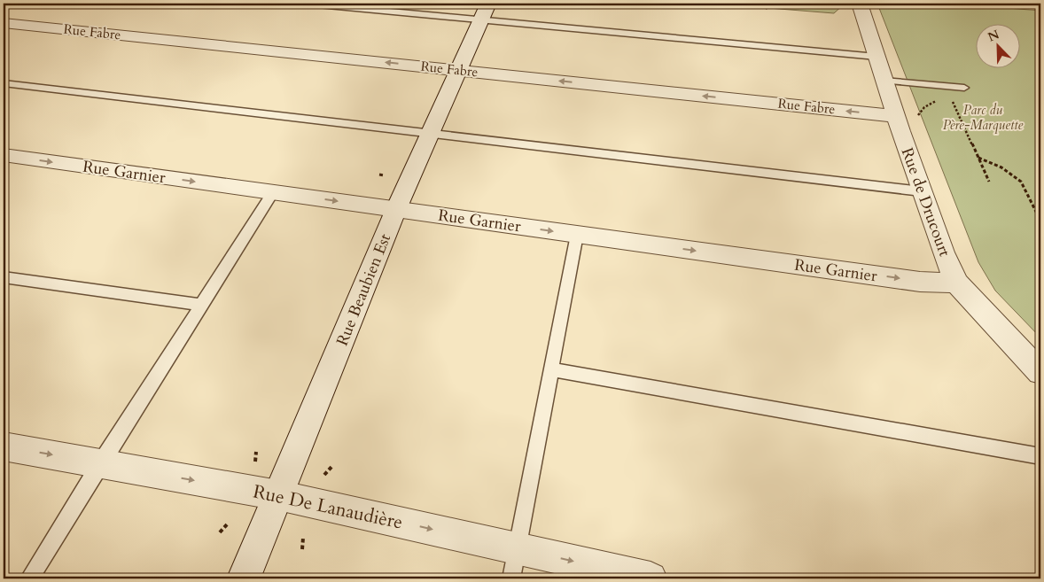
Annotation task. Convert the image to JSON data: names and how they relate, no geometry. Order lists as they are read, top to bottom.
{
  "streets": {
    "street": [
      "Rue Fabre",
      "Rue Garnier",
      "Rue de Drucourt",
      "Rue Beaubien Est",
      "Rue De Lanaudière"
    ]
  },
  "crossings": [
    ["Rue Fabre", "Rue de Drucourt"],
    ["Rue Fabre", "Rue Beaubien Est"],
    ["Rue Garnier", "Rue de Drucourt"],
    ["Rue Garnier", "Rue Beaubien Est"],
    ["Rue Beaubien Est", "Rue De Lanaudière"]
  ],
  "one_way": ["Rue Fabre", "Rue Garnier", "Rue De Lanaudière"],
  "parks": ["Parc du Père-Marquette"],
  "north": "top left"
}
